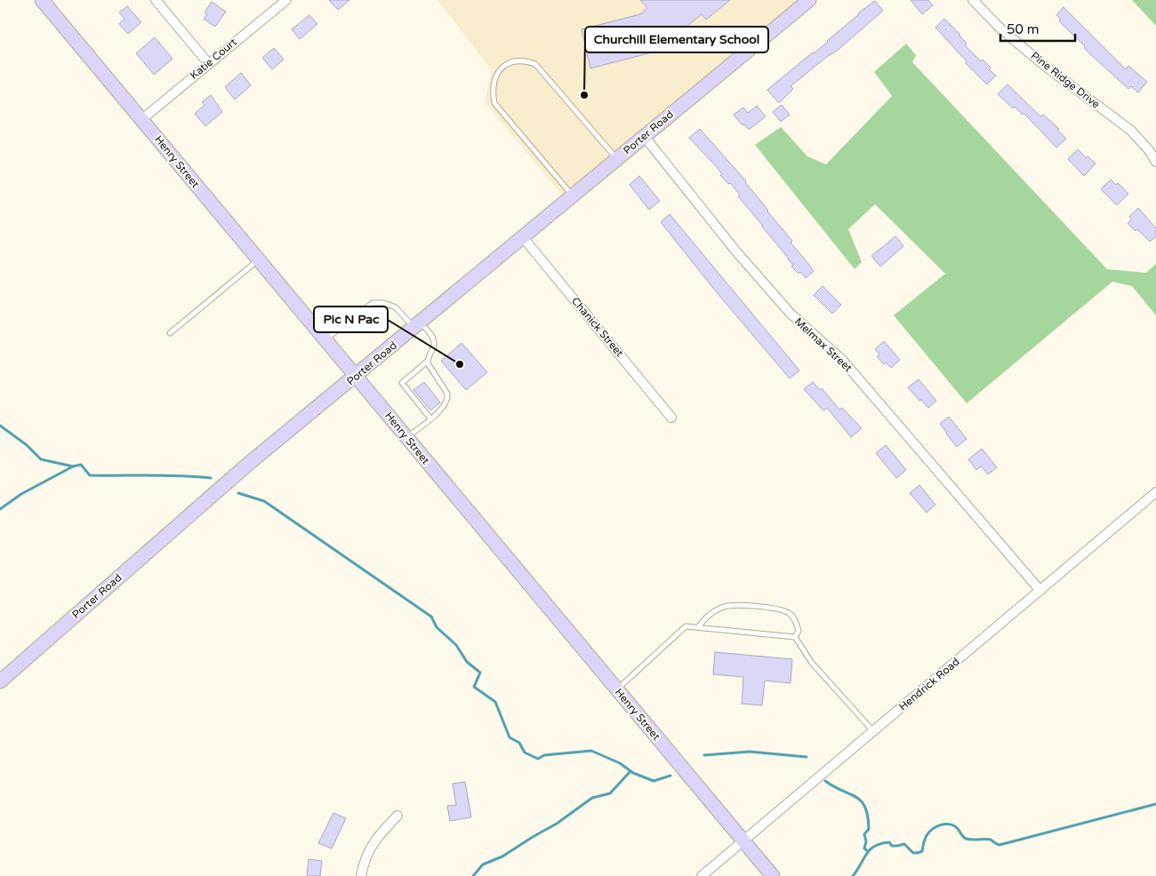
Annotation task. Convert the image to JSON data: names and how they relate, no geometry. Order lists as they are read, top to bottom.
{
  "streets": {
    "street": [
      "Katie Court",
      "Pine Ridge Drive",
      "Porter Road",
      "Henry Street",
      "Chanick Street",
      "Melmax Street",
      "Hendrick Road"
    ]
  },
  "crossings": [
    ["Katie Court", "Henry Street"],
    ["Porter Road", "Henry Street"],
    ["Porter Road", "Chanick Street"],
    ["Porter Road", "Melmax Street"],
    ["Henry Street", "Hendrick Road"],
    ["Melmax Street", "Hendrick Road"]
  ],
  "places": ["Churchill Elementary School", "Pic N Pac"],
  "scale_bar": "50 m"
}
